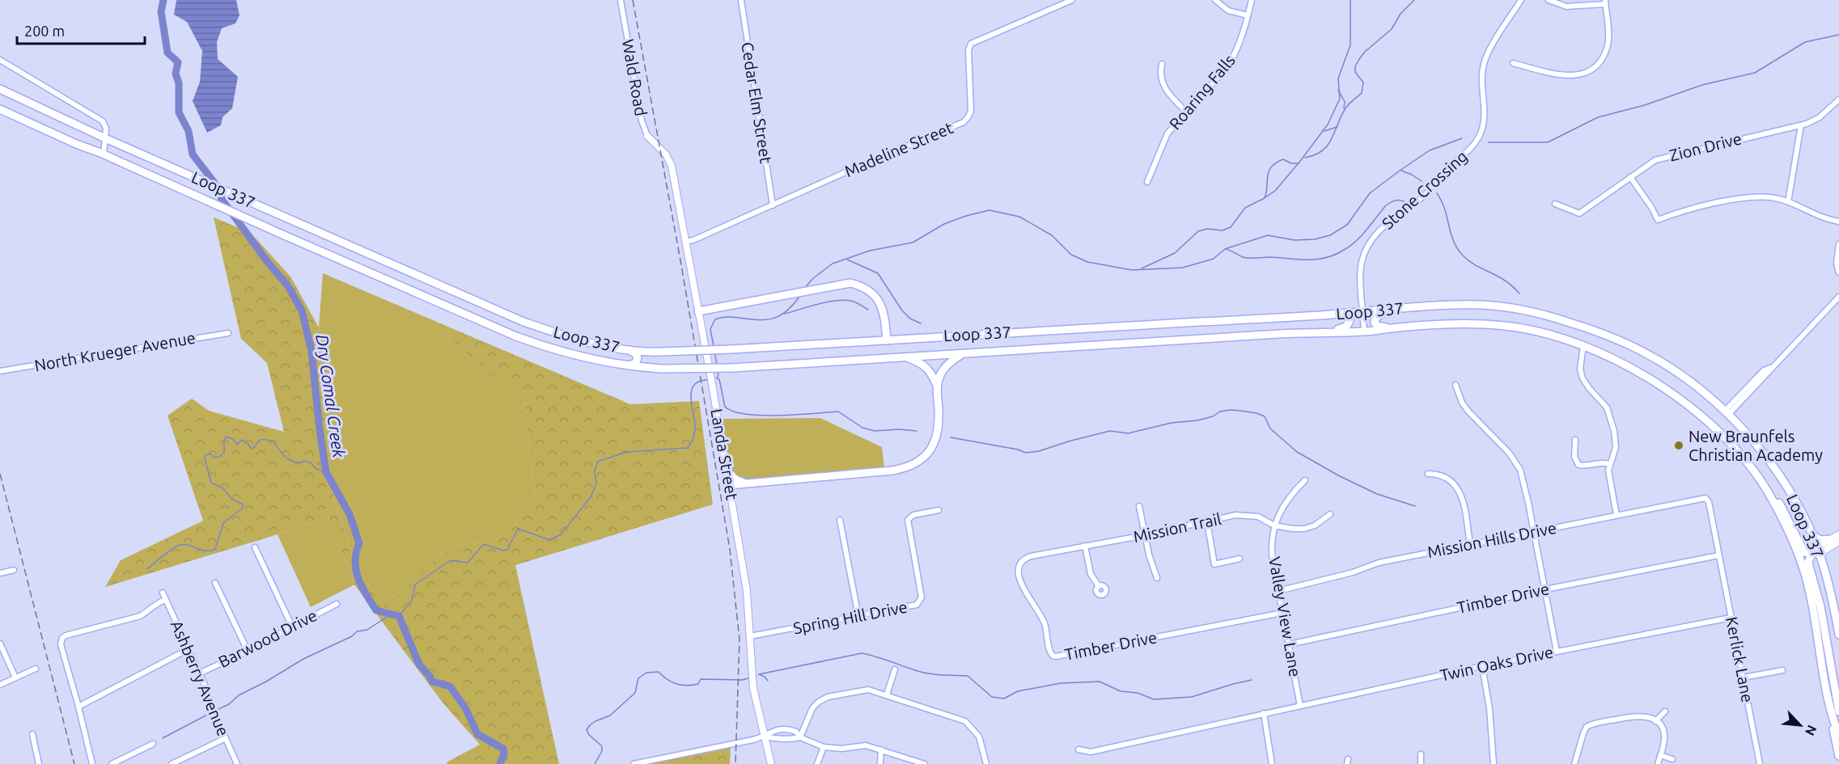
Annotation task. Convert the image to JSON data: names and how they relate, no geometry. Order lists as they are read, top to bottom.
{
  "streets": {
    "main road": ["Loop 337"],
    "street": [
      "Wald Road",
      "Roaring Falls",
      "Cedar Elm Street",
      "Zion Drive",
      "Madeline Street",
      "Stone Crossing",
      "North Krueger Avenue",
      "Landa Street",
      "Mission Trail",
      "Mission Hills Drive",
      "Timber Drive",
      "Valley View Lane",
      "Spring Hill Drive",
      "Barwood Drive",
      "Kerlick Lane",
      "Twin Oaks Drive",
      "Ashberry Avenue"
    ]
  },
  "crossings": [
    ["Wald Road", "Landa Street"],
    ["Cedar Elm Street", "Madeline Street"],
    ["Madeline Street", "Landa Street"],
    ["Loop 337", "Stone Crossing"],
    ["Landa Street", "Spring Hill Drive"],
    ["Mission Trail", "Timber Drive"],
    ["Mission Trail", "Valley View Lane"],
    ["Mission Hills Drive", "Valley View Lane"],
    ["Mission Hills Drive", "Kerlick Lane"],
    ["Timber Drive", "Valley View Lane"],
    ["Timber Drive", "Kerlick Lane"],
    ["Valley View Lane", "Twin Oaks Drive"],
    ["Barwood Drive", "Ashberry Avenue"],
    ["Kerlick Lane", "Twin Oaks Drive"]
  ],
  "water": ["Dry Comal Creek"],
  "places": ["New Braunfels Christian Academy"],
  "scale_bar": "200 m",
  "north": "bottom right"
}
